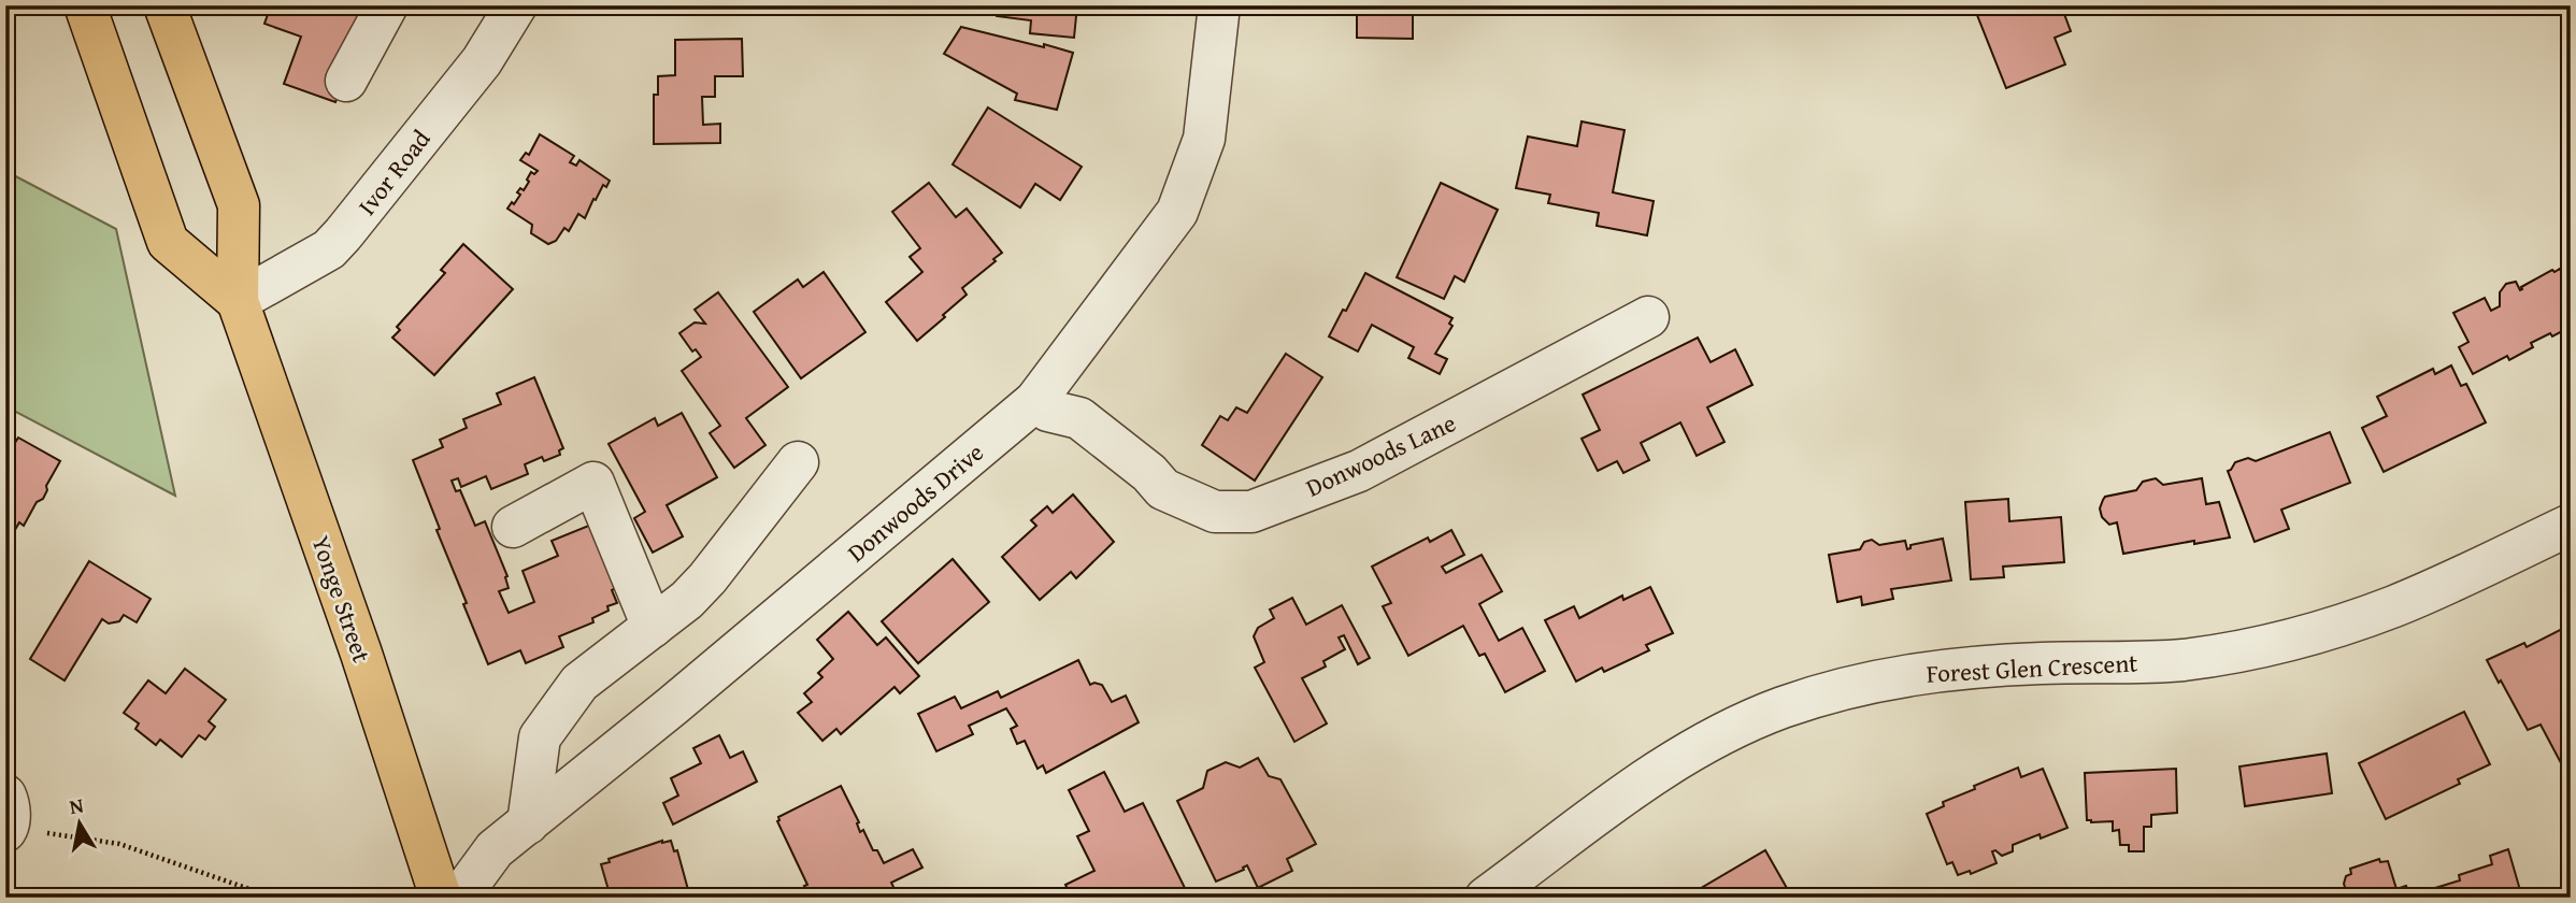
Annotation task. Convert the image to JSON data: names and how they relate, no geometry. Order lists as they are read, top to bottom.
{
  "streets": {
    "main road": ["Yonge Street"],
    "street": [
      "Ivor Road",
      "Donwoods Lane",
      "Donwoods Drive",
      "Forest Glen Crescent"
    ]
  },
  "crossings": [
    ["Ivor Road", "Yonge Street"],
    ["Donwoods Lane", "Donwoods Drive"]
  ],
  "north": "top"
}
